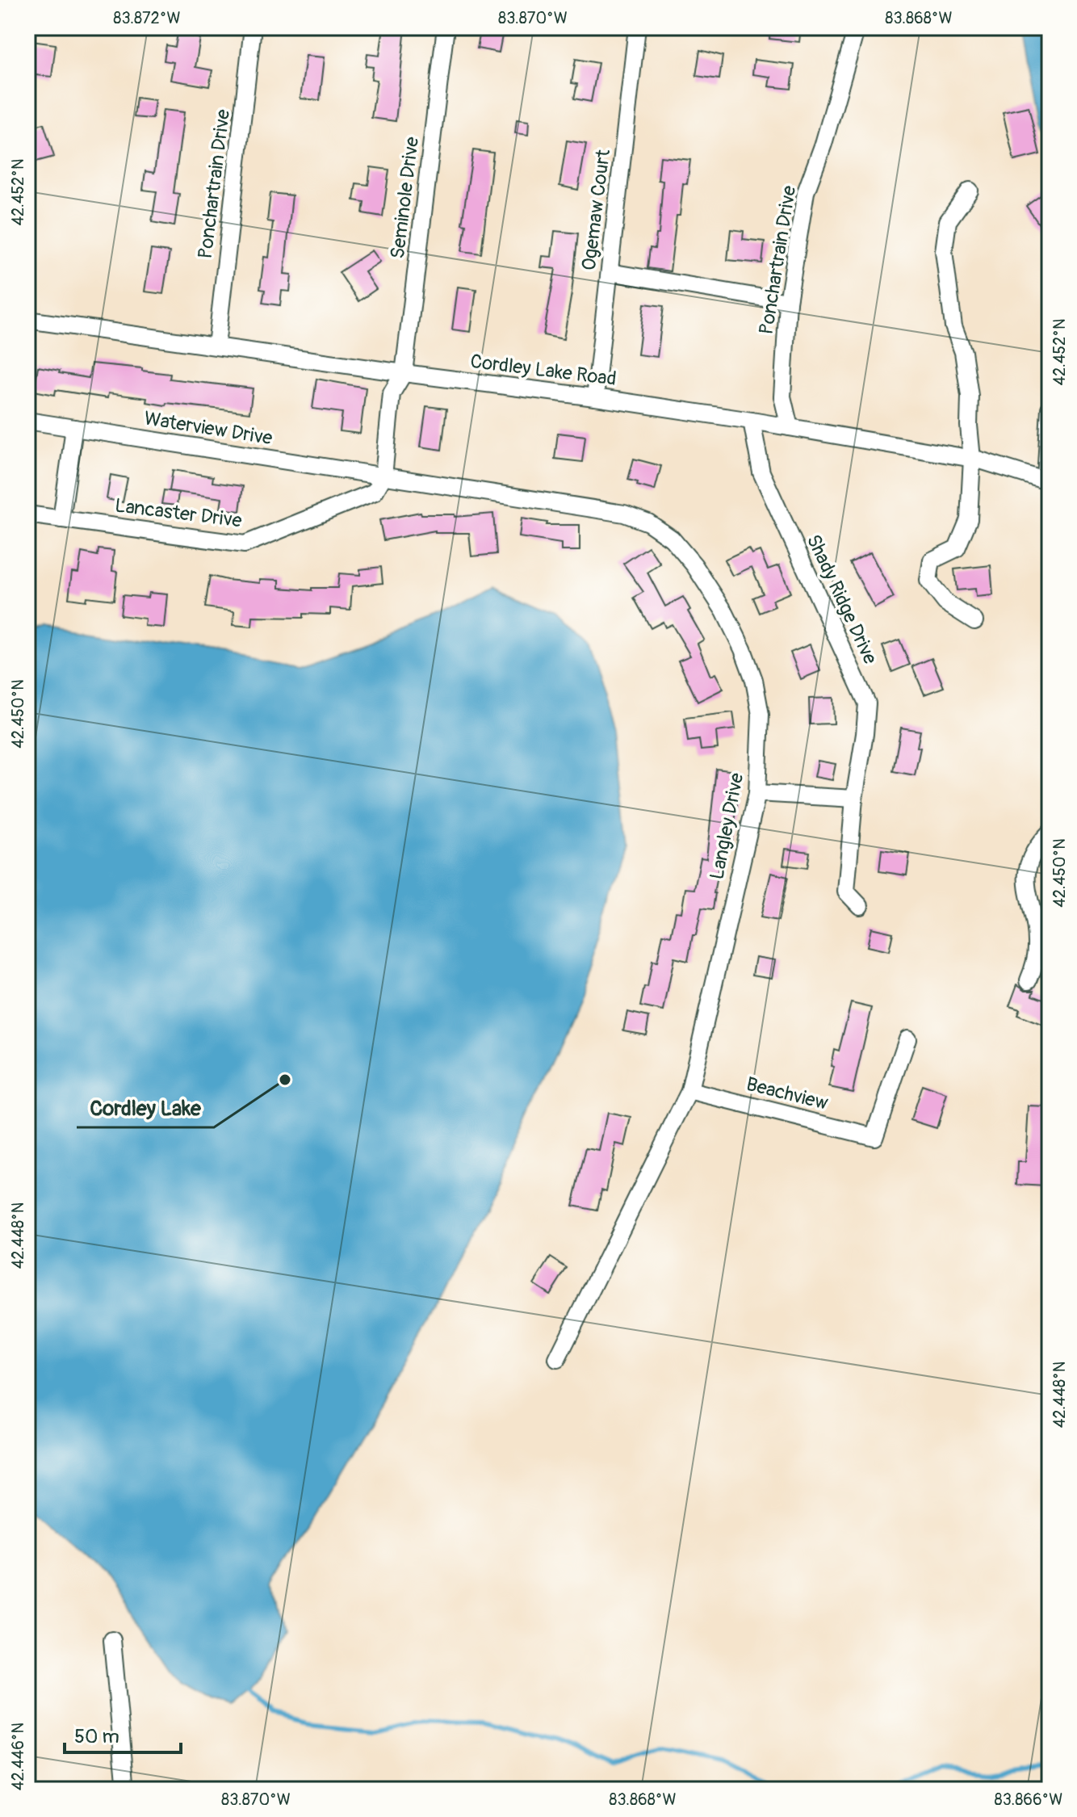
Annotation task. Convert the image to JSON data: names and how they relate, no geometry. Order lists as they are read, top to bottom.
{
  "streets": {
    "street": [
      "Ponchartrain Drive",
      "Seminole Drive",
      "Ogemaw Court",
      "Cordley Lake Road",
      "Waterview Drive",
      "Lancaster Drive",
      "Shady Ridge Drive",
      "Langley Drive",
      "Beachview"
    ]
  },
  "crossings": [
    ["Ponchartrain Drive", "Cordley Lake Road"],
    ["Seminole Drive", "Cordley Lake Road"],
    ["Ogemaw Court", "Cordley Lake Road"],
    ["Cordley Lake Road", "Shady Ridge Drive"],
    ["Waterview Drive", "Lancaster Drive"],
    ["Waterview Drive", "Langley Drive"],
    ["Lancaster Drive", "Langley Drive"],
    ["Langley Drive", "Beachview"]
  ],
  "places": ["Cordley Lake"],
  "scale_bar": "50 m",
  "coordinates": [
    "83.872°W",
    "83.870°W",
    "83.868°W",
    "42.452°N",
    "42.450°N",
    "42.448°N",
    "42.446°N",
    "83.866°W"
  ]
}
